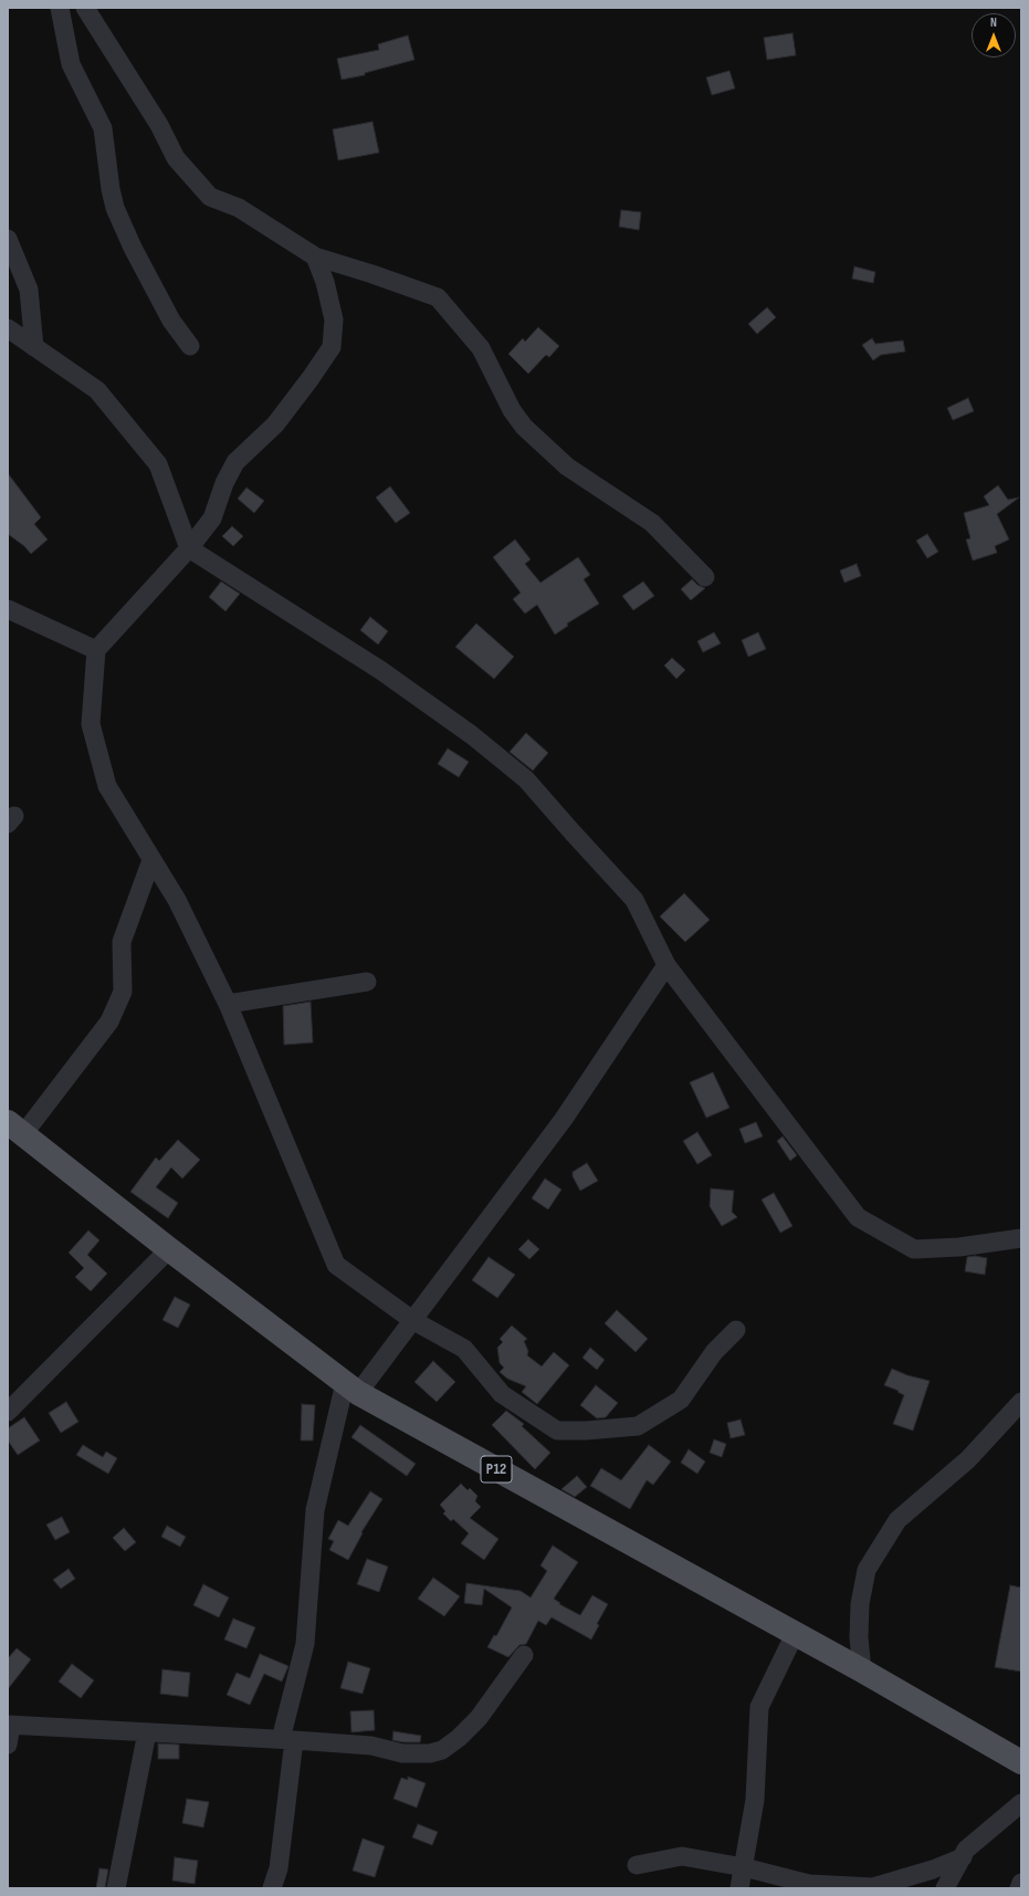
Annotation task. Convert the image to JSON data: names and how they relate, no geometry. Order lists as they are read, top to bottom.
{
  "streets": {
    "main road": ["P12"]
  },
  "north": "top"
}
